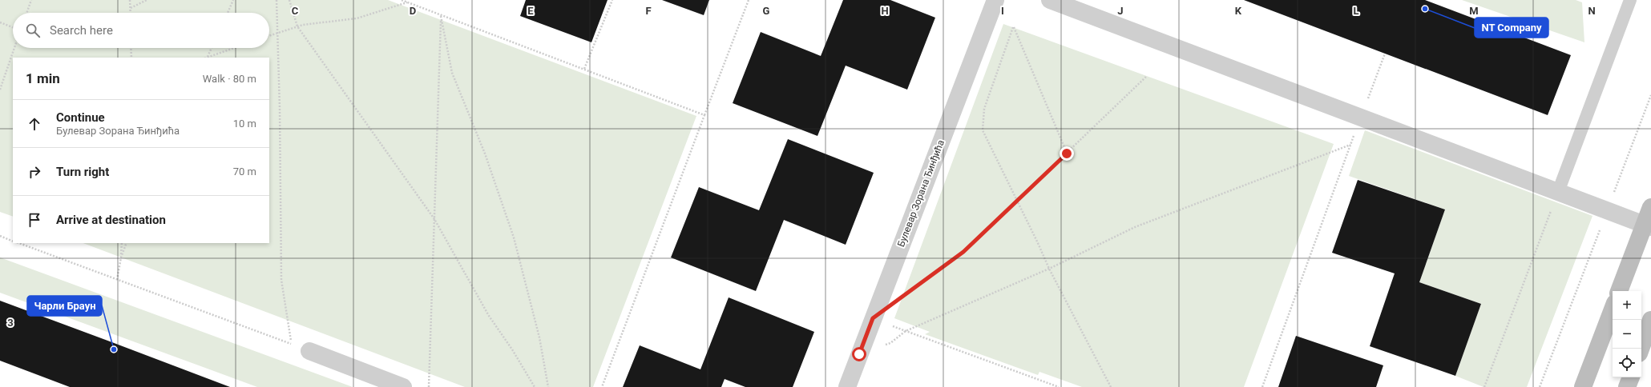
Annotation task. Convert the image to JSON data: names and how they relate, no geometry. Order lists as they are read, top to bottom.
{
  "streets": {
    "street": ["Булевар Зорана Ђинђића"]
  },
  "places": ["NT Company", "Чарли Браун"],
  "page": {
    "search": "Search here",
    "heading": ["1 min", "Walk · 80 m"],
    "list": [
      ["Continue", "Булевар Зорана Ђинђића", "10 m"],
      ["Turn right", "70 m"],
      "Arrive at destination"
    ],
    "map_buttons": ["+", "−"]
  },
  "grid": {
    "columns": [
      "C",
      "D",
      "E",
      "F",
      "G",
      "H",
      "I",
      "J",
      "K",
      "L",
      "M",
      "N"
    ],
    "rows": ["3"]
  }
}
